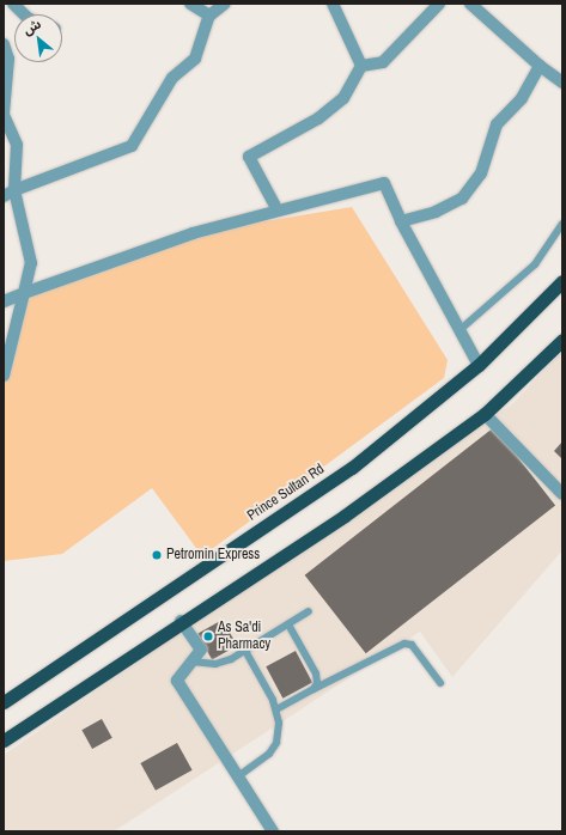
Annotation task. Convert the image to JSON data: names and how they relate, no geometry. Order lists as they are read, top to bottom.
{
  "streets": {
    "highway": ["Prince Sultan Rd"]
  },
  "places": ["Petromin Express", "As Sa'di Pharmacy"],
  "north": "top left"
}
